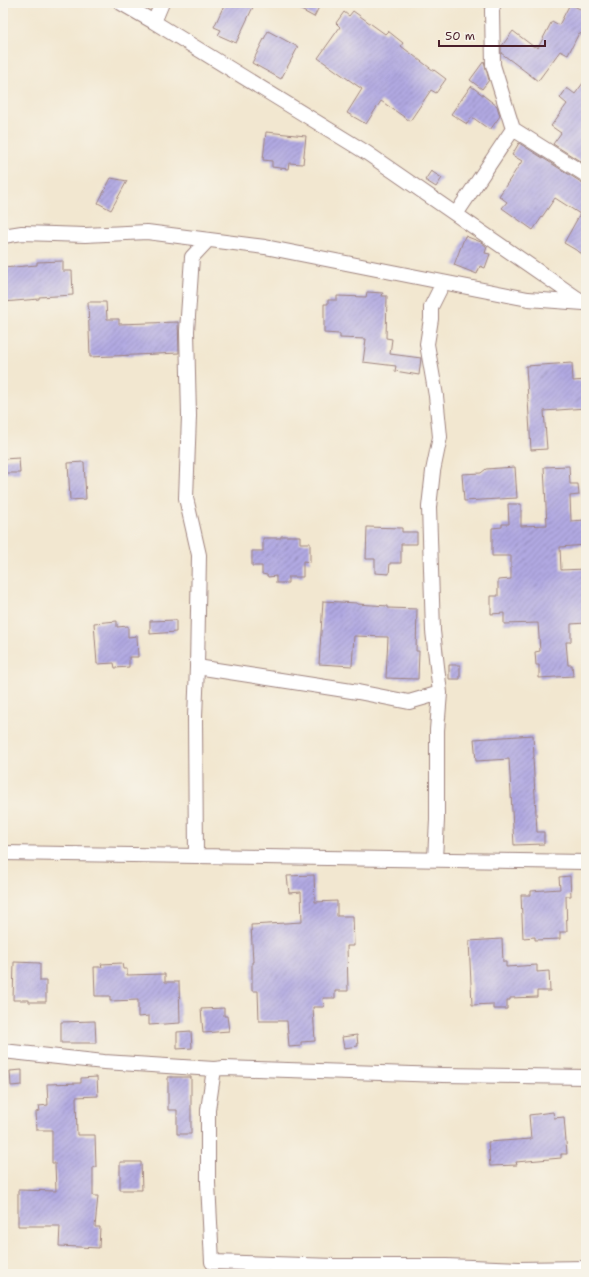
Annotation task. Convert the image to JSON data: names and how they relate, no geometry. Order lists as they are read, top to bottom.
{
  "scale_bar": "50 m"
}
